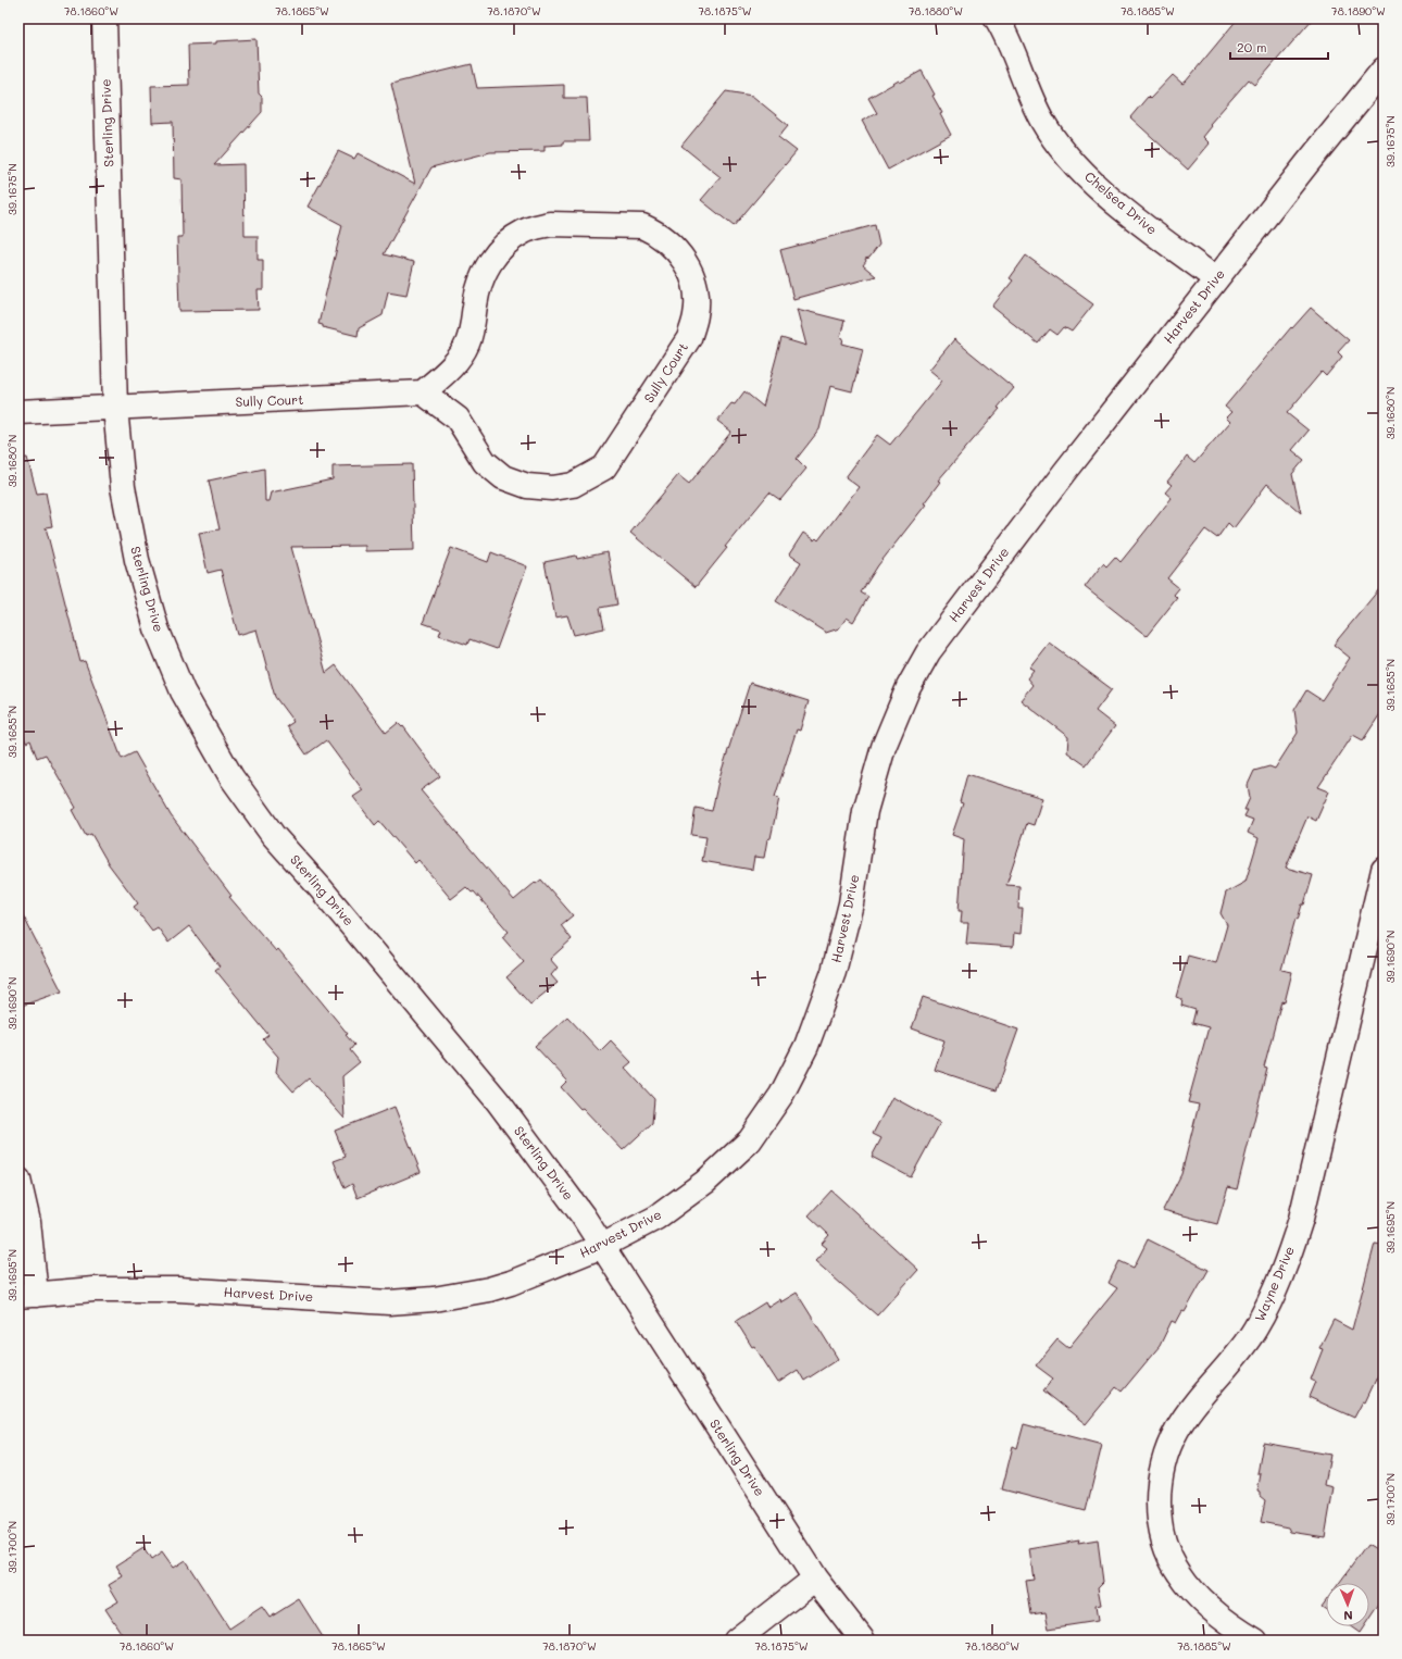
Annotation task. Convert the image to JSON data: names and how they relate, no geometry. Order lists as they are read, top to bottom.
{
  "streets": {
    "street": [
      "Sterling Drive",
      "Chelsea Drive",
      "Harvest Drive",
      "Sully Court",
      "Wayne Drive"
    ]
  },
  "crossings": [
    ["Sterling Drive", "Harvest Drive"],
    ["Sterling Drive", "Sully Court"],
    ["Chelsea Drive", "Harvest Drive"]
  ],
  "scale_bar": "20 m",
  "north": "bottom",
  "coordinates": [
    "78.1860°W",
    "78.1865°W",
    "78.1870°W",
    "78.1875°W",
    "78.1880°W",
    "78.1885°W",
    "78.1890°W",
    "39.1675°N",
    "39.1680°N",
    "39.1685°N",
    "39.1690°N",
    "39.1695°N",
    "39.1700°N"
  ]
}
